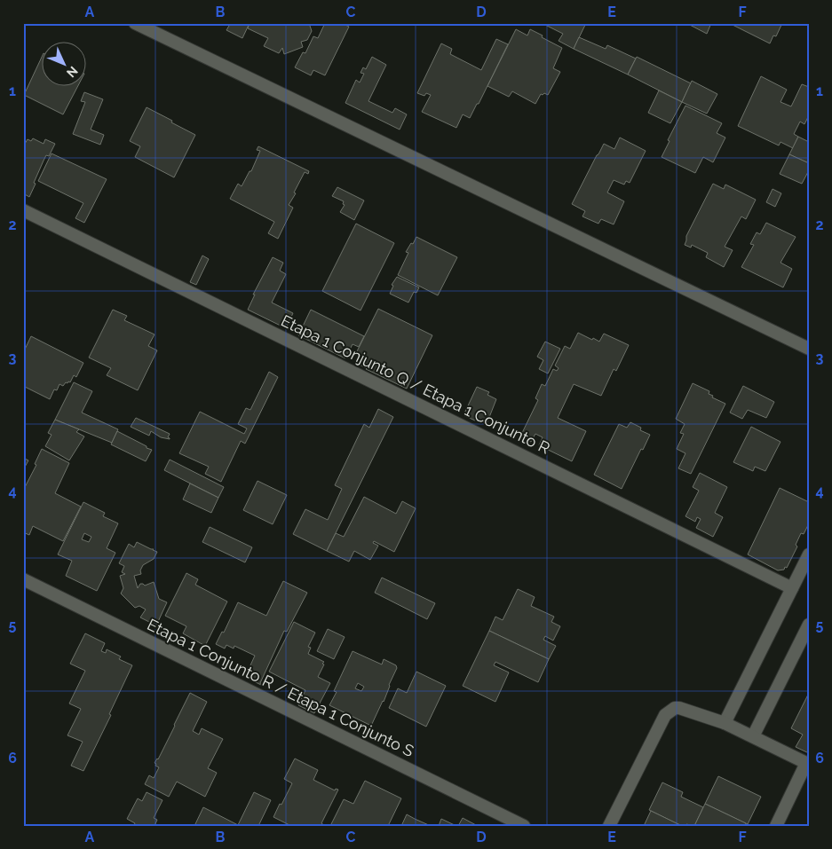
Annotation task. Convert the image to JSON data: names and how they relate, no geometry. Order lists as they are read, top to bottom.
{
  "streets": {
    "street": ["Etapa 1 Conjunto Q / Etapa 1 Conjunto R", "Etapa 1 Conjunto R / Etapa 1 Conjunto S"]
  },
  "north": "bottom right",
  "grid": {
    "columns": [
      "A",
      "B",
      "C",
      "D",
      "E",
      "F"
    ],
    "rows": [
      "1",
      "2",
      "3",
      "4",
      "5",
      "6"
    ]
  }
}
